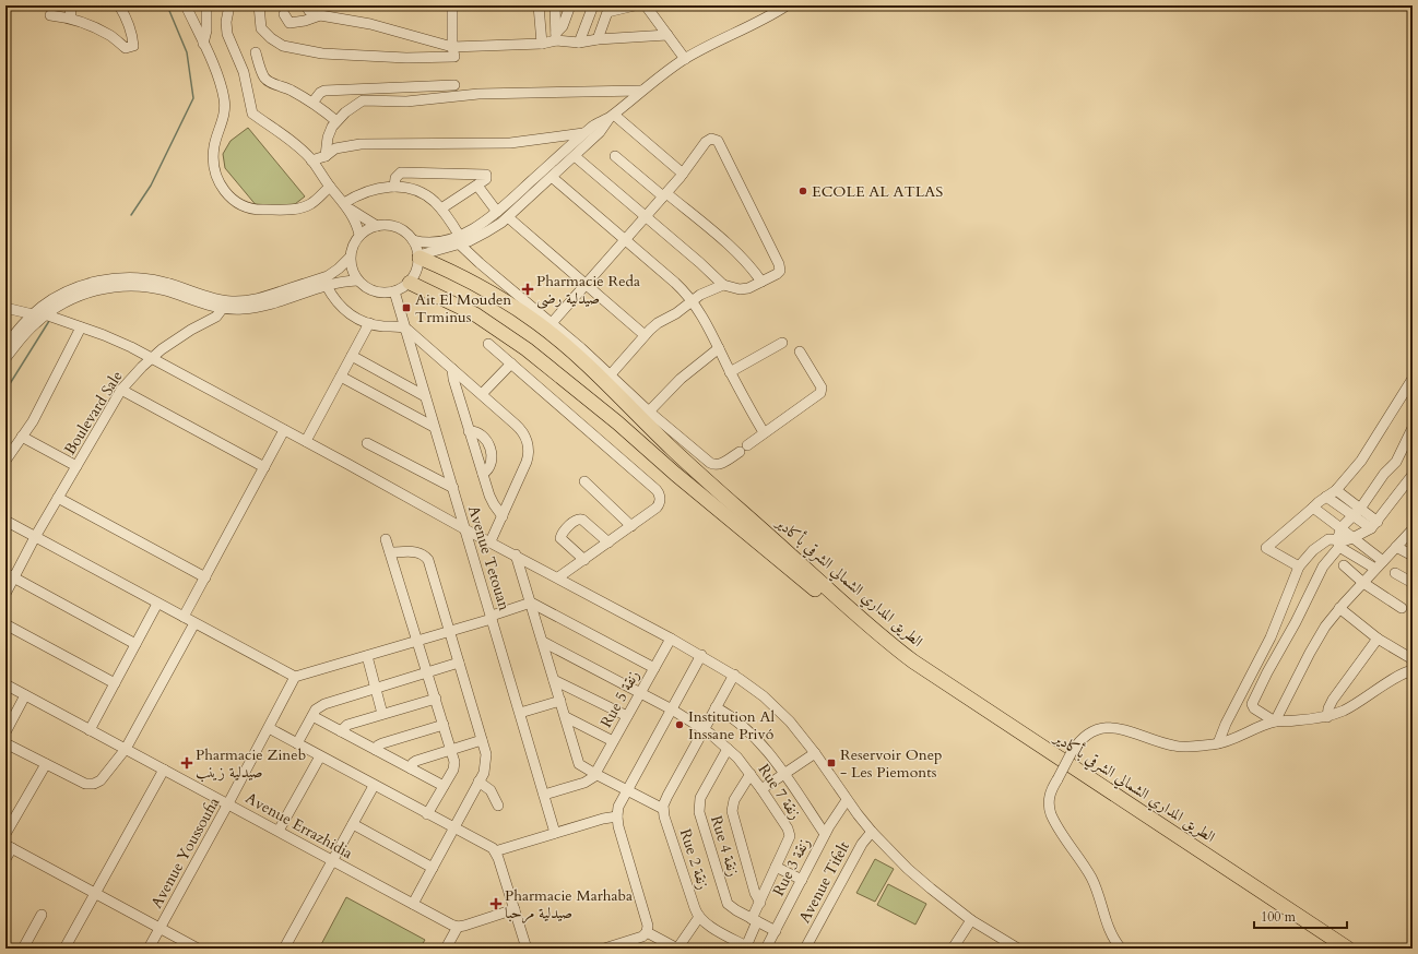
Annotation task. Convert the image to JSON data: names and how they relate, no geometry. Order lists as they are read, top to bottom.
{
  "streets": {
    "highway": ["الطريق المداري الشمالي الشرقي بأكادير"],
    "street": [
      "Boulevard Sale",
      "Avenue Tetouan",
      "Rue 5 زنقة",
      "Rue 7 زنقة",
      "Avenue Errazhidia",
      "Rue 4 زنقة",
      "Avenue Youssoufia",
      "Rue 2 زنقة",
      "Rue 3 زنقة",
      "Avenue Tifelt"
    ]
  },
  "crossings": [
    ["Avenue Tetouan", "الطريق المداري الشمالي الشرقي بأكادير"],
    ["Rue 7 زنقة", "Rue 4 زنقة"],
    ["Avenue Errazhidia", "Avenue Youssoufia"],
    ["Rue 4 زنقة", "Rue 3 زنقة"]
  ],
  "places": {
    "other": ["ECOLE AL ATLAS", "Institution Al Inssane Privó"],
    "health": ["Pharmacie Reda صيدلية رضى", "Pharmacie Zineb صيدلية زينب", "Pharmacie Marhaba صيدلية مرحبا"],
    "transit": ["Ait El Mouden Trminus", "Reservoir Onep - Les Piemonts"]
  },
  "scale_bar": "100 m"
}
